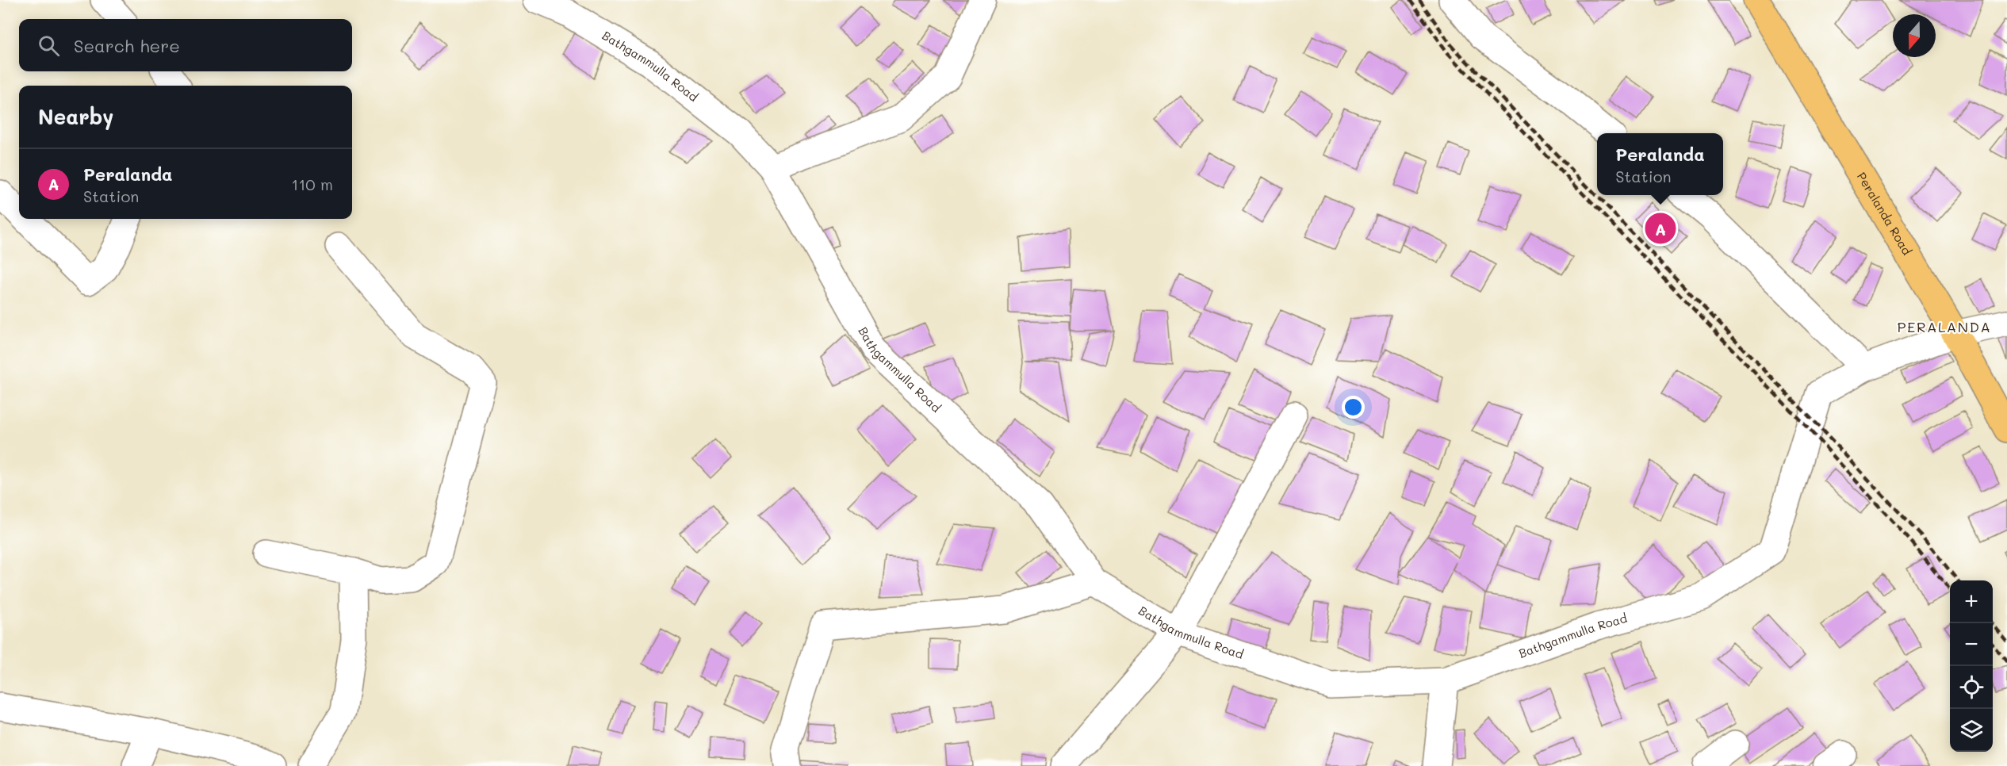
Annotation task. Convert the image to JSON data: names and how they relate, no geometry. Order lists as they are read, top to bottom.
{
  "streets": {
    "main road": ["Peralanda Road"],
    "street": ["Bathgammulla Road"]
  },
  "crossings": [
    ["Bathgammulla Road", "Peralanda Road"]
  ],
  "districts": ["PERALANDA"],
  "north": "bottom",
  "page": {
    "search": "Search here",
    "heading": "Nearby",
    "popup": ["Peralanda", "Station"],
    "list": [
      {
        "mark": "A",
        "name": "Peralanda",
        "note": "Station",
        "value": "110 m"
      }
    ],
    "pins": "A",
    "map_buttons": ["+", "−"]
  }
}
